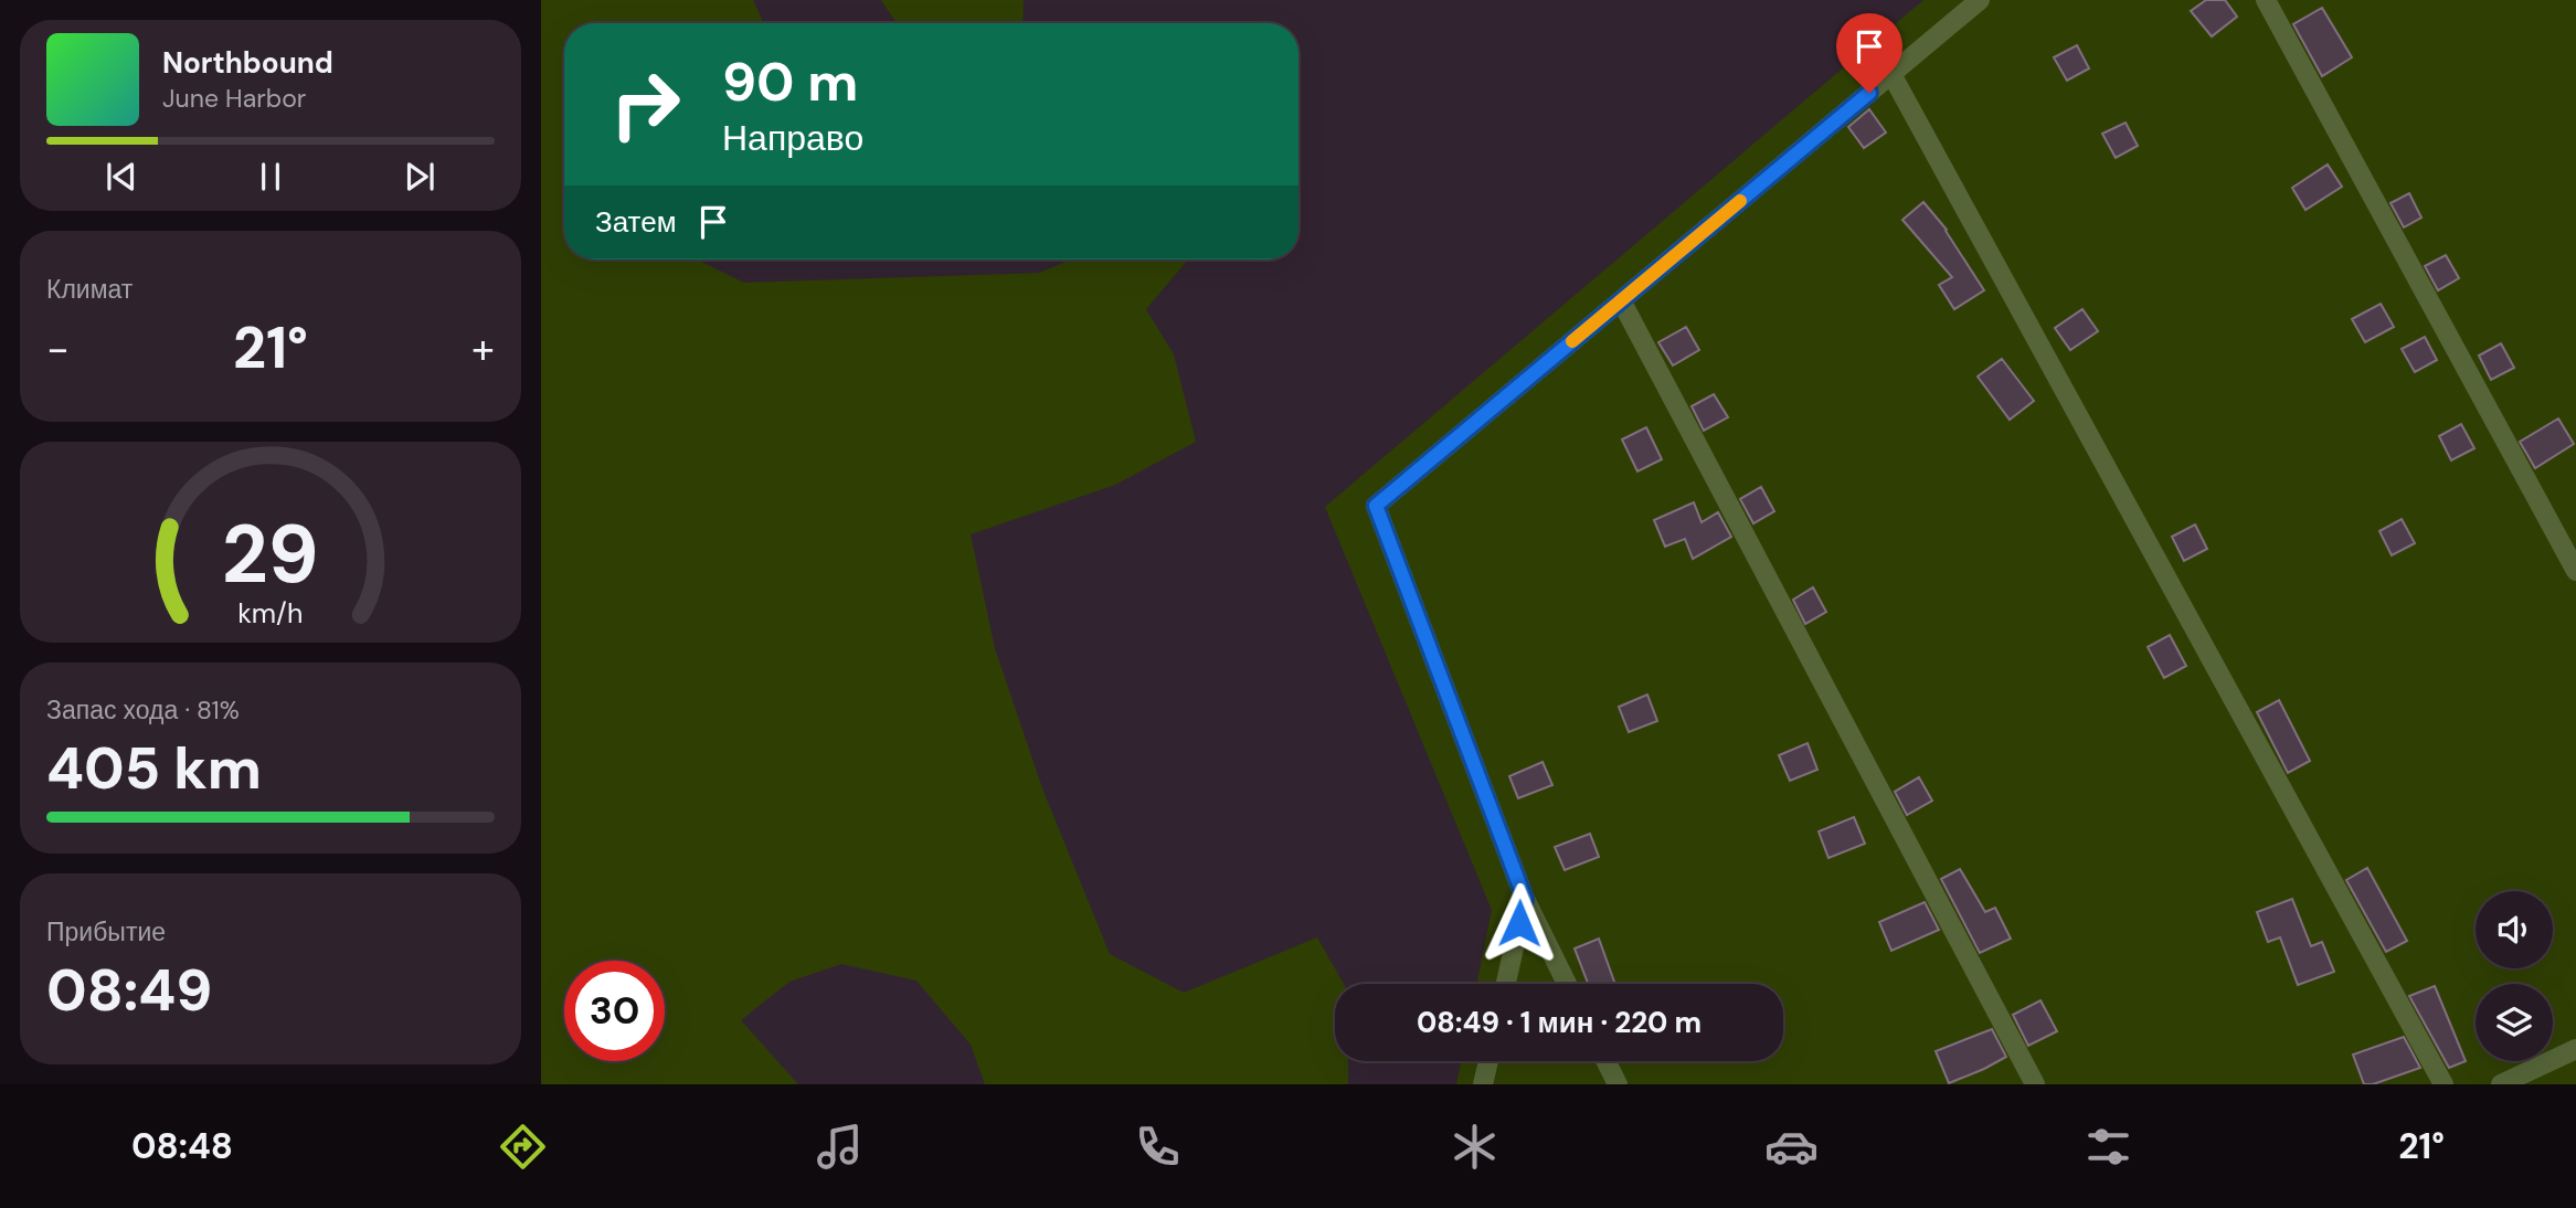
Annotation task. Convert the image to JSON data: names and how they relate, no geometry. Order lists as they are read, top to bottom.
{
  "page": {
    "turn": ["90 m", "Направо"],
    "song": ["Northbound", "June Harbor"],
    "then": "Затем",
    "tile": [
      "Климат",
      ["Запас хода · 81%", "405 km"],
      ["Прибытие", "08:49"]
    ],
    "heat": ["−", "21°", "+"],
    "limit": "30",
    "trip": "08:49 · 1 мин · 220 m",
    "tabs": ["08:48", "21°"],
    "gauge": ["29", "km/h"]
  }
}
